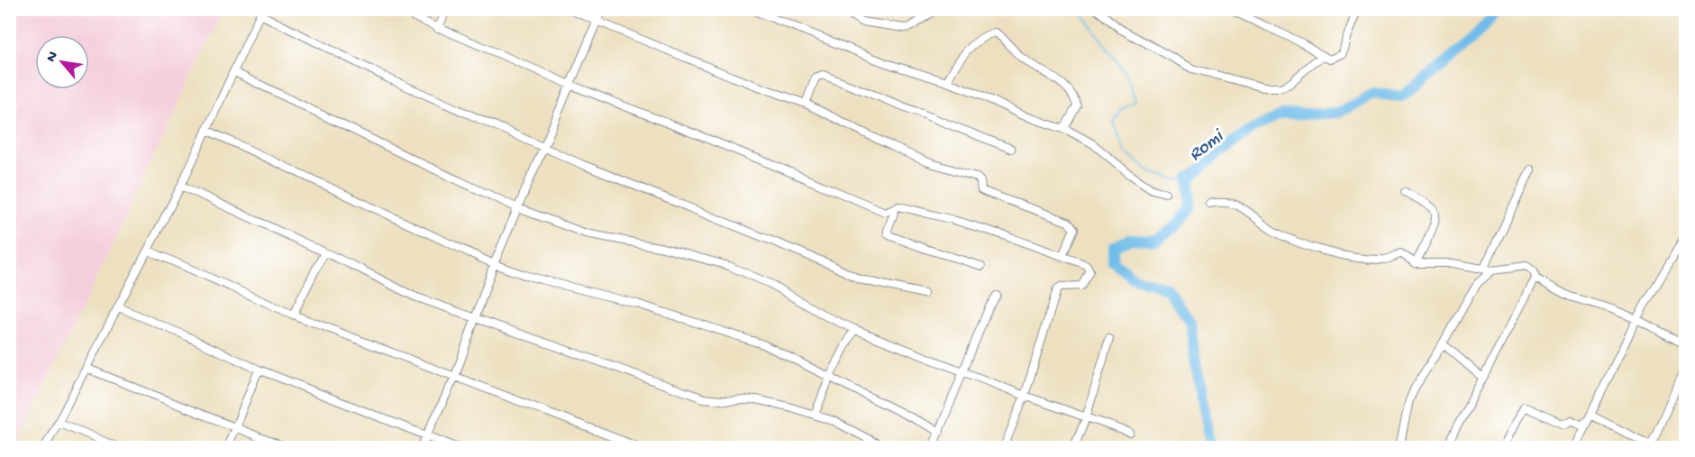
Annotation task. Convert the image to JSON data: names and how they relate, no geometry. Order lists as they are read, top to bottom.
{
  "water": ["Romi"],
  "north": "top left"
}
